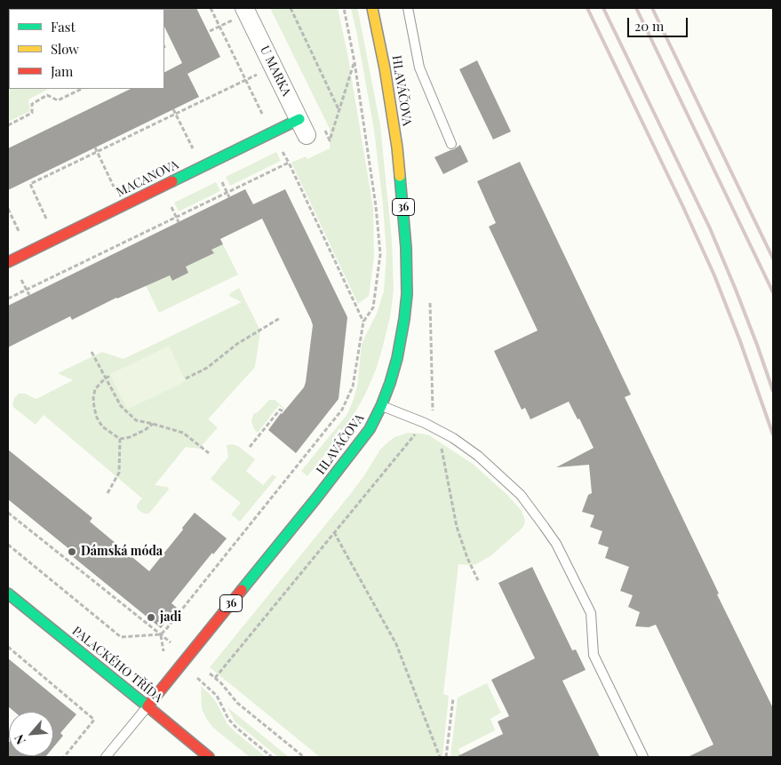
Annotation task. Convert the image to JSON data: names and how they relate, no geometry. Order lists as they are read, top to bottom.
{
  "streets": {
    "main road": [
      "HLAVÁČOVA",
      "MACANOVA",
      "36",
      "PALACKÉHO TŘÍDA"
    ],
    "street": ["U MARKA"]
  },
  "crossings": [
    ["U MARKA", "MACANOVA"],
    ["HLAVÁČOVA", "PALACKÉHO TŘÍDA"]
  ],
  "places": ["Dámská móda", "jadi"],
  "legend": ["Fast", "Slow", "Jam"],
  "scale_bar": "20 m",
  "north": "bottom left"
}
